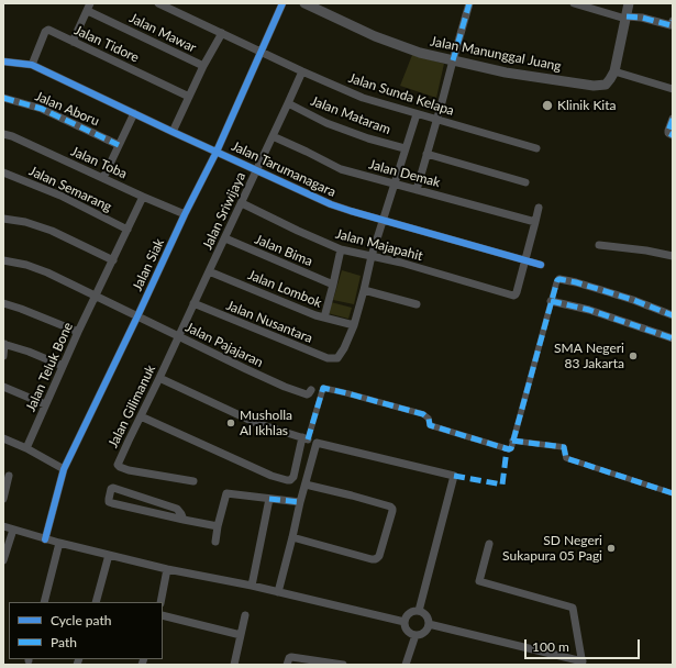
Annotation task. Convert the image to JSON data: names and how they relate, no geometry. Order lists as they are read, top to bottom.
{
  "streets": {
    "street": [
      "Jalan Mawar",
      "Jalan Tidore",
      "Jalan Manunggal Juang",
      "Jalan Sunda Kelapa",
      "Jalan Aboru",
      "Jalan Mataram",
      "Jalan Toba",
      "Jalan Tarumanagara",
      "Jalan Demak",
      "Jalan Semarang",
      "Jalan Sriwijaya",
      "Jalan Majapahit",
      "Jalan Bima",
      "Jalan Siak",
      "Jalan Lombok",
      "Jalan Nusantara",
      "Jalan Pajajaran",
      "Jalan Teluk Bone",
      "Jalan Gilimanuk"
    ]
  },
  "crossings": [
    ["Jalan Tidore", "Jalan Tarumanagara"],
    ["Jalan Sunda Kelapa", "Jalan Sriwijaya"],
    ["Jalan Sunda Kelapa", "Jalan Siak"],
    ["Jalan Mataram", "Jalan Sriwijaya"],
    ["Jalan Toba", "Jalan Siak"],
    ["Jalan Toba", "Jalan Teluk Bone"],
    ["Jalan Tarumanagara", "Jalan Sriwijaya"],
    ["Jalan Tarumanagara", "Jalan Majapahit"],
    ["Jalan Tarumanagara", "Jalan Siak"],
    ["Jalan Demak", "Jalan Sriwijaya"],
    ["Jalan Semarang", "Jalan Teluk Bone"],
    ["Jalan Sriwijaya", "Jalan Majapahit"],
    ["Jalan Sriwijaya", "Jalan Bima"],
    ["Jalan Sriwijaya", "Jalan Lombok"],
    ["Jalan Sriwijaya", "Jalan Nusantara"],
    ["Jalan Sriwijaya", "Jalan Pajajaran"],
    ["Jalan Sriwijaya", "Jalan Gilimanuk"],
    ["Jalan Siak", "Jalan Pajajaran"],
    ["Jalan Lombok", "Jalan Nusantara"],
    ["Jalan Pajajaran", "Jalan Gilimanuk"]
  ],
  "places": [
    "Klinik Kita",
    "SMA Negeri 83 Jakarta",
    "Musholla Al Ikhlas",
    "SD Negeri Sukapura 05 Pagi"
  ],
  "legend": ["Cycle path", "Path"],
  "scale_bar": "100 m"
}
